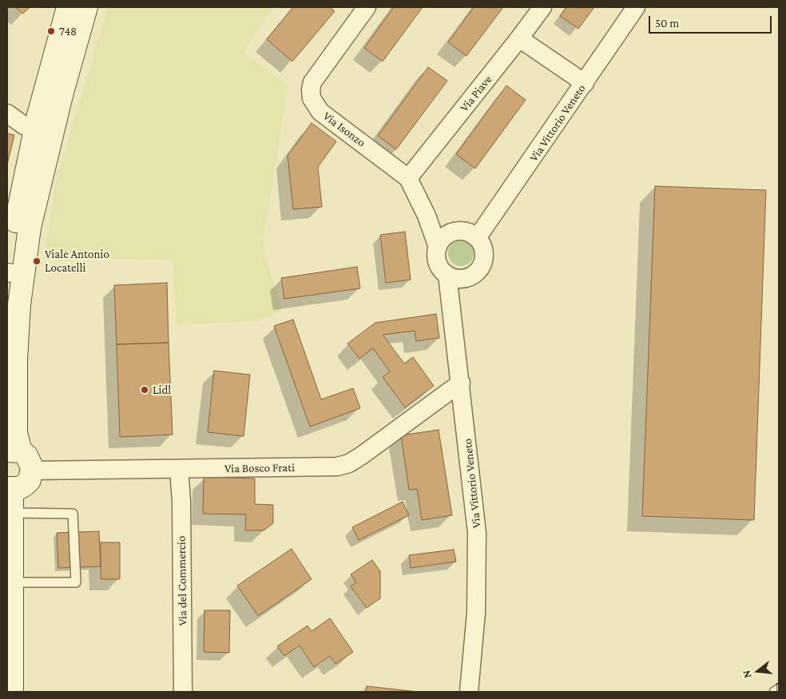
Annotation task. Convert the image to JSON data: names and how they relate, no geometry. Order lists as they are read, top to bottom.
{
  "streets": {
    "street": [
      "Via Piave",
      "Via Vittorio Veneto",
      "Via Isonzo",
      "Via Bosco Frati",
      "Via del Commercio"
    ]
  },
  "crossings": [
    ["Via Piave", "Via Isonzo"],
    ["Via Vittorio Veneto", "Via Isonzo"],
    ["Via Vittorio Veneto", "Via Bosco Frati"],
    ["Via Bosco Frati", "Via del Commercio"]
  ],
  "places": ["748", "Viale Antonio Locatelli", "Lidl"],
  "scale_bar": "50 m",
  "north": "left"
}
